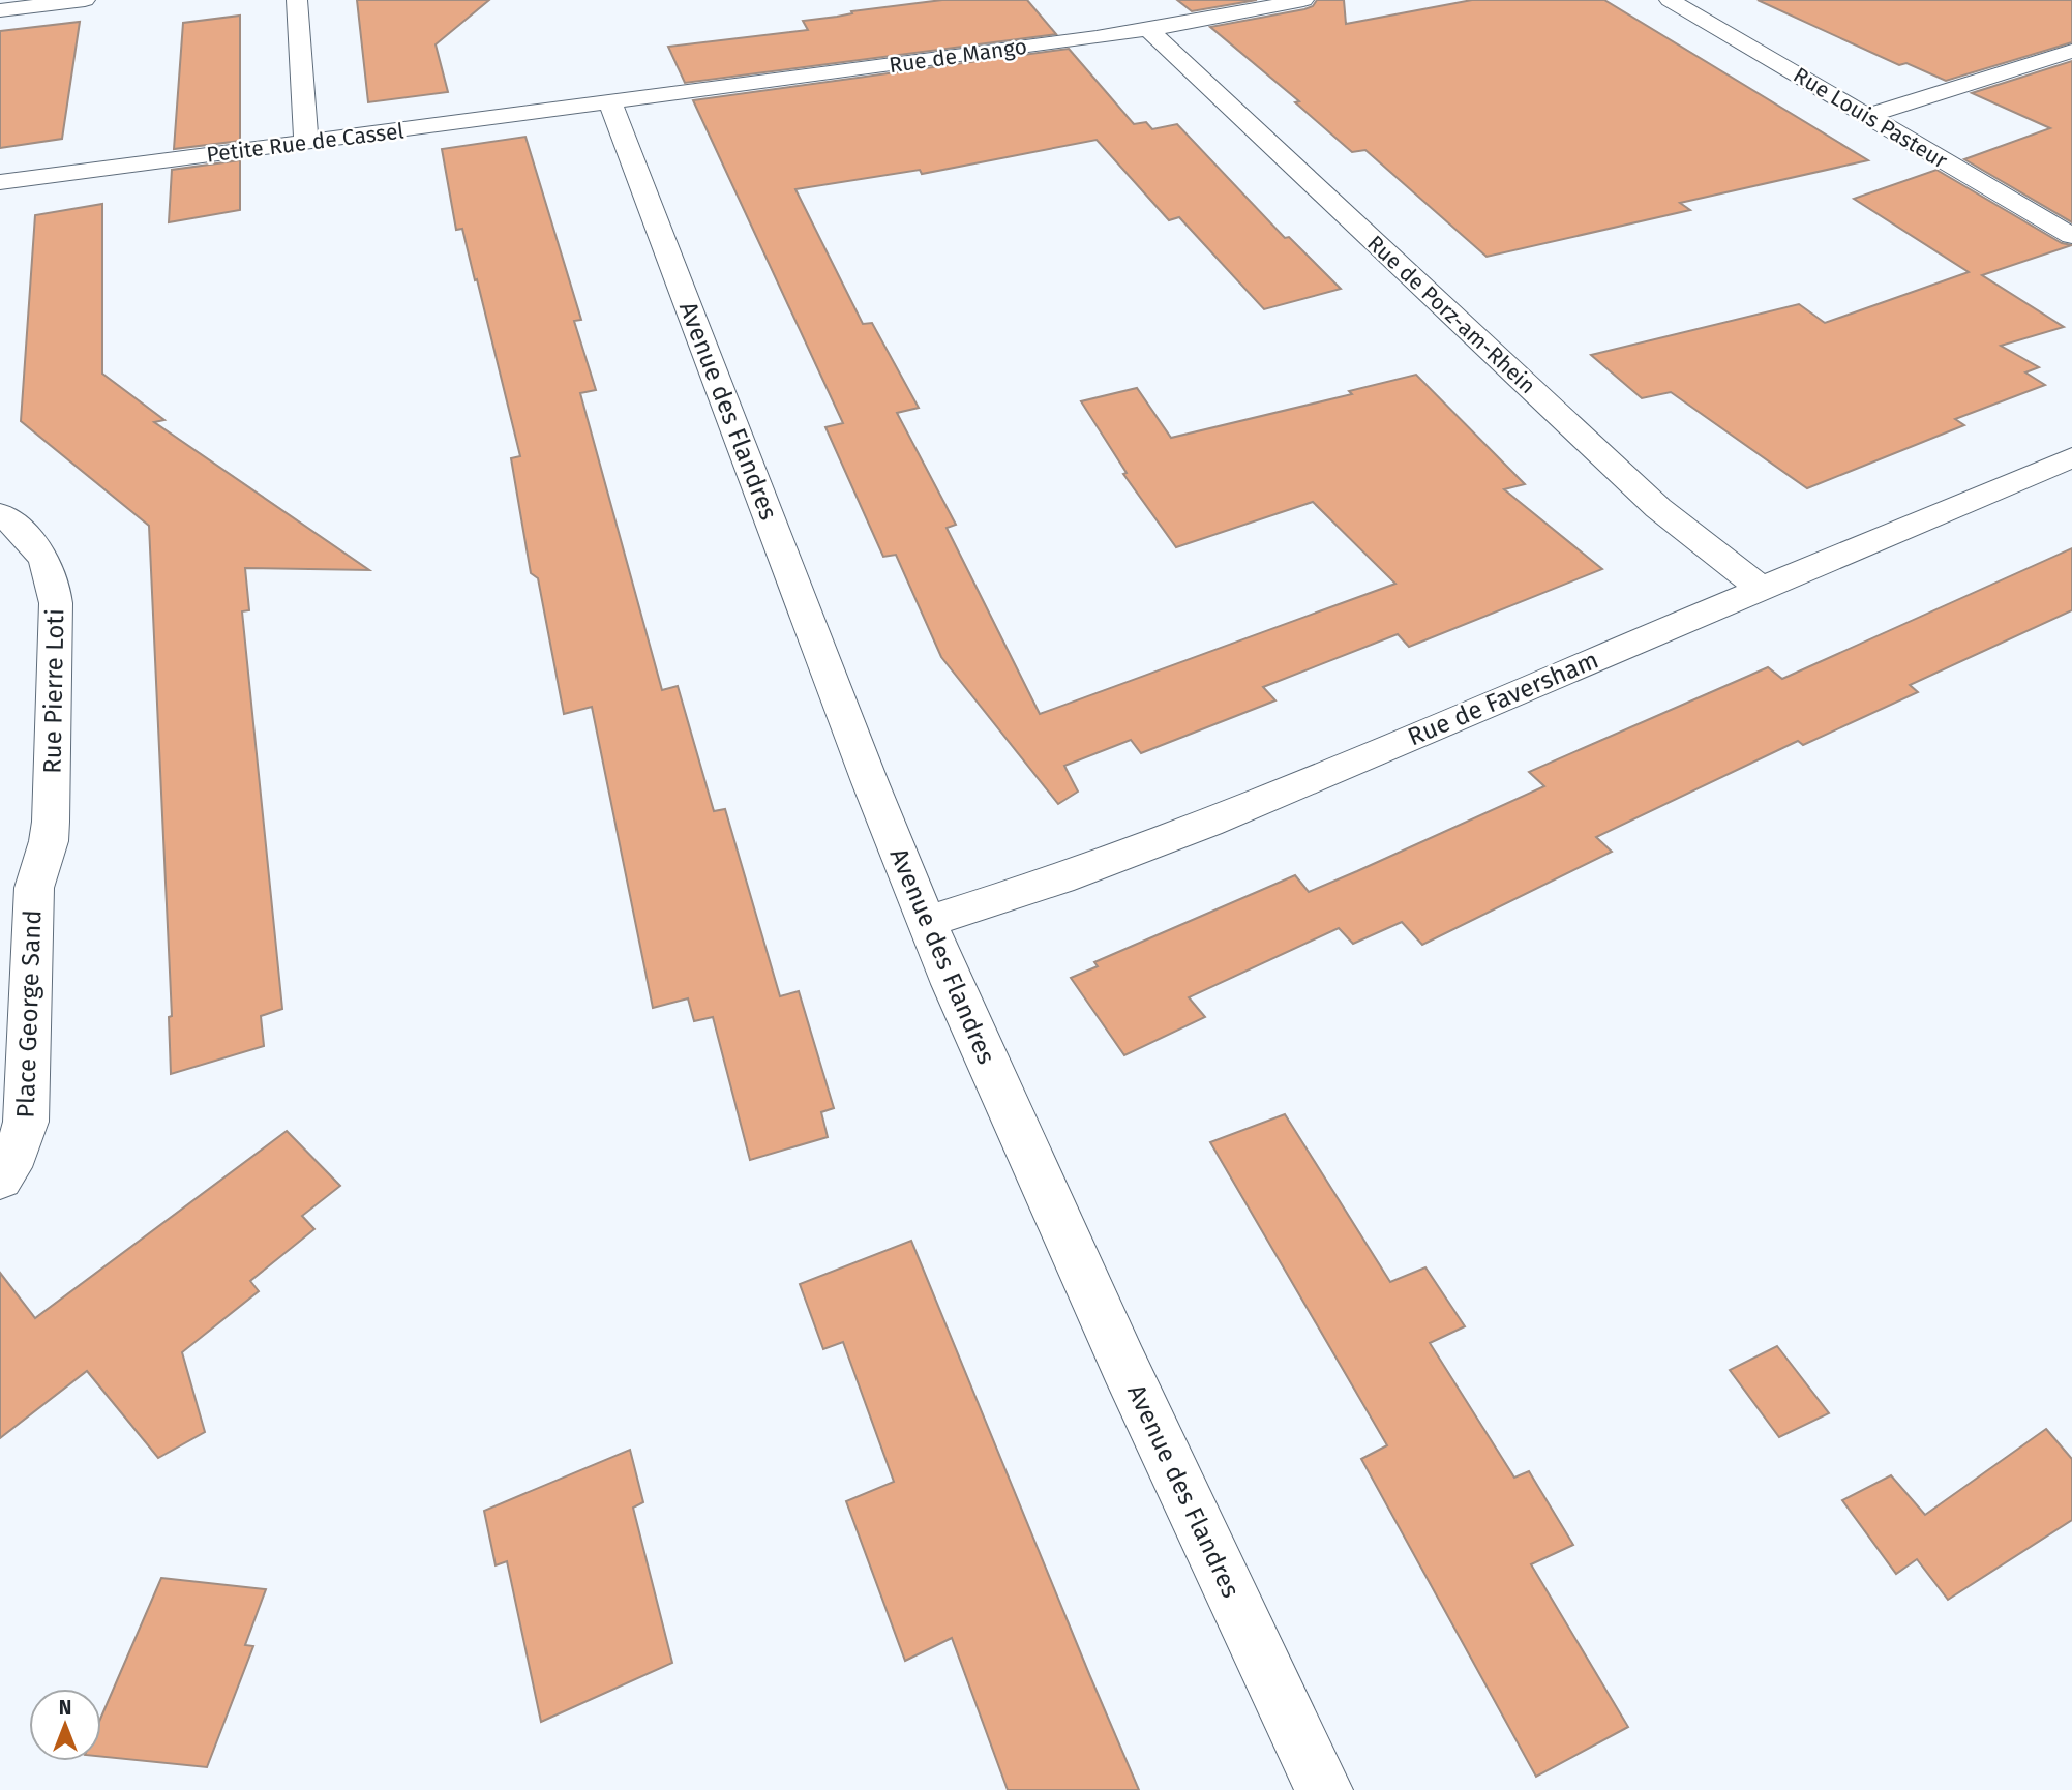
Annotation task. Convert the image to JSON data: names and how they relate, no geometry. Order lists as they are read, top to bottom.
{
  "streets": {
    "street": [
      "Rue de Mango",
      "Rue Louis Pasteur",
      "Petite Rue de Cassel",
      "Rue de Porz-am-Rhein",
      "Avenue des Flandres",
      "Rue Pierre Loti",
      "Rue de Faversham",
      "Place George Sand"
    ]
  },
  "crossings": [
    ["Rue de Mango", "Petite Rue de Cassel"],
    ["Rue de Mango", "Rue de Porz-am-Rhein"],
    ["Rue de Mango", "Avenue des Flandres"],
    ["Petite Rue de Cassel", "Avenue des Flandres"],
    ["Rue de Porz-am-Rhein", "Rue de Faversham"],
    ["Avenue des Flandres", "Rue de Faversham"],
    ["Rue Pierre Loti", "Place George Sand"]
  ],
  "north": "top"
}
